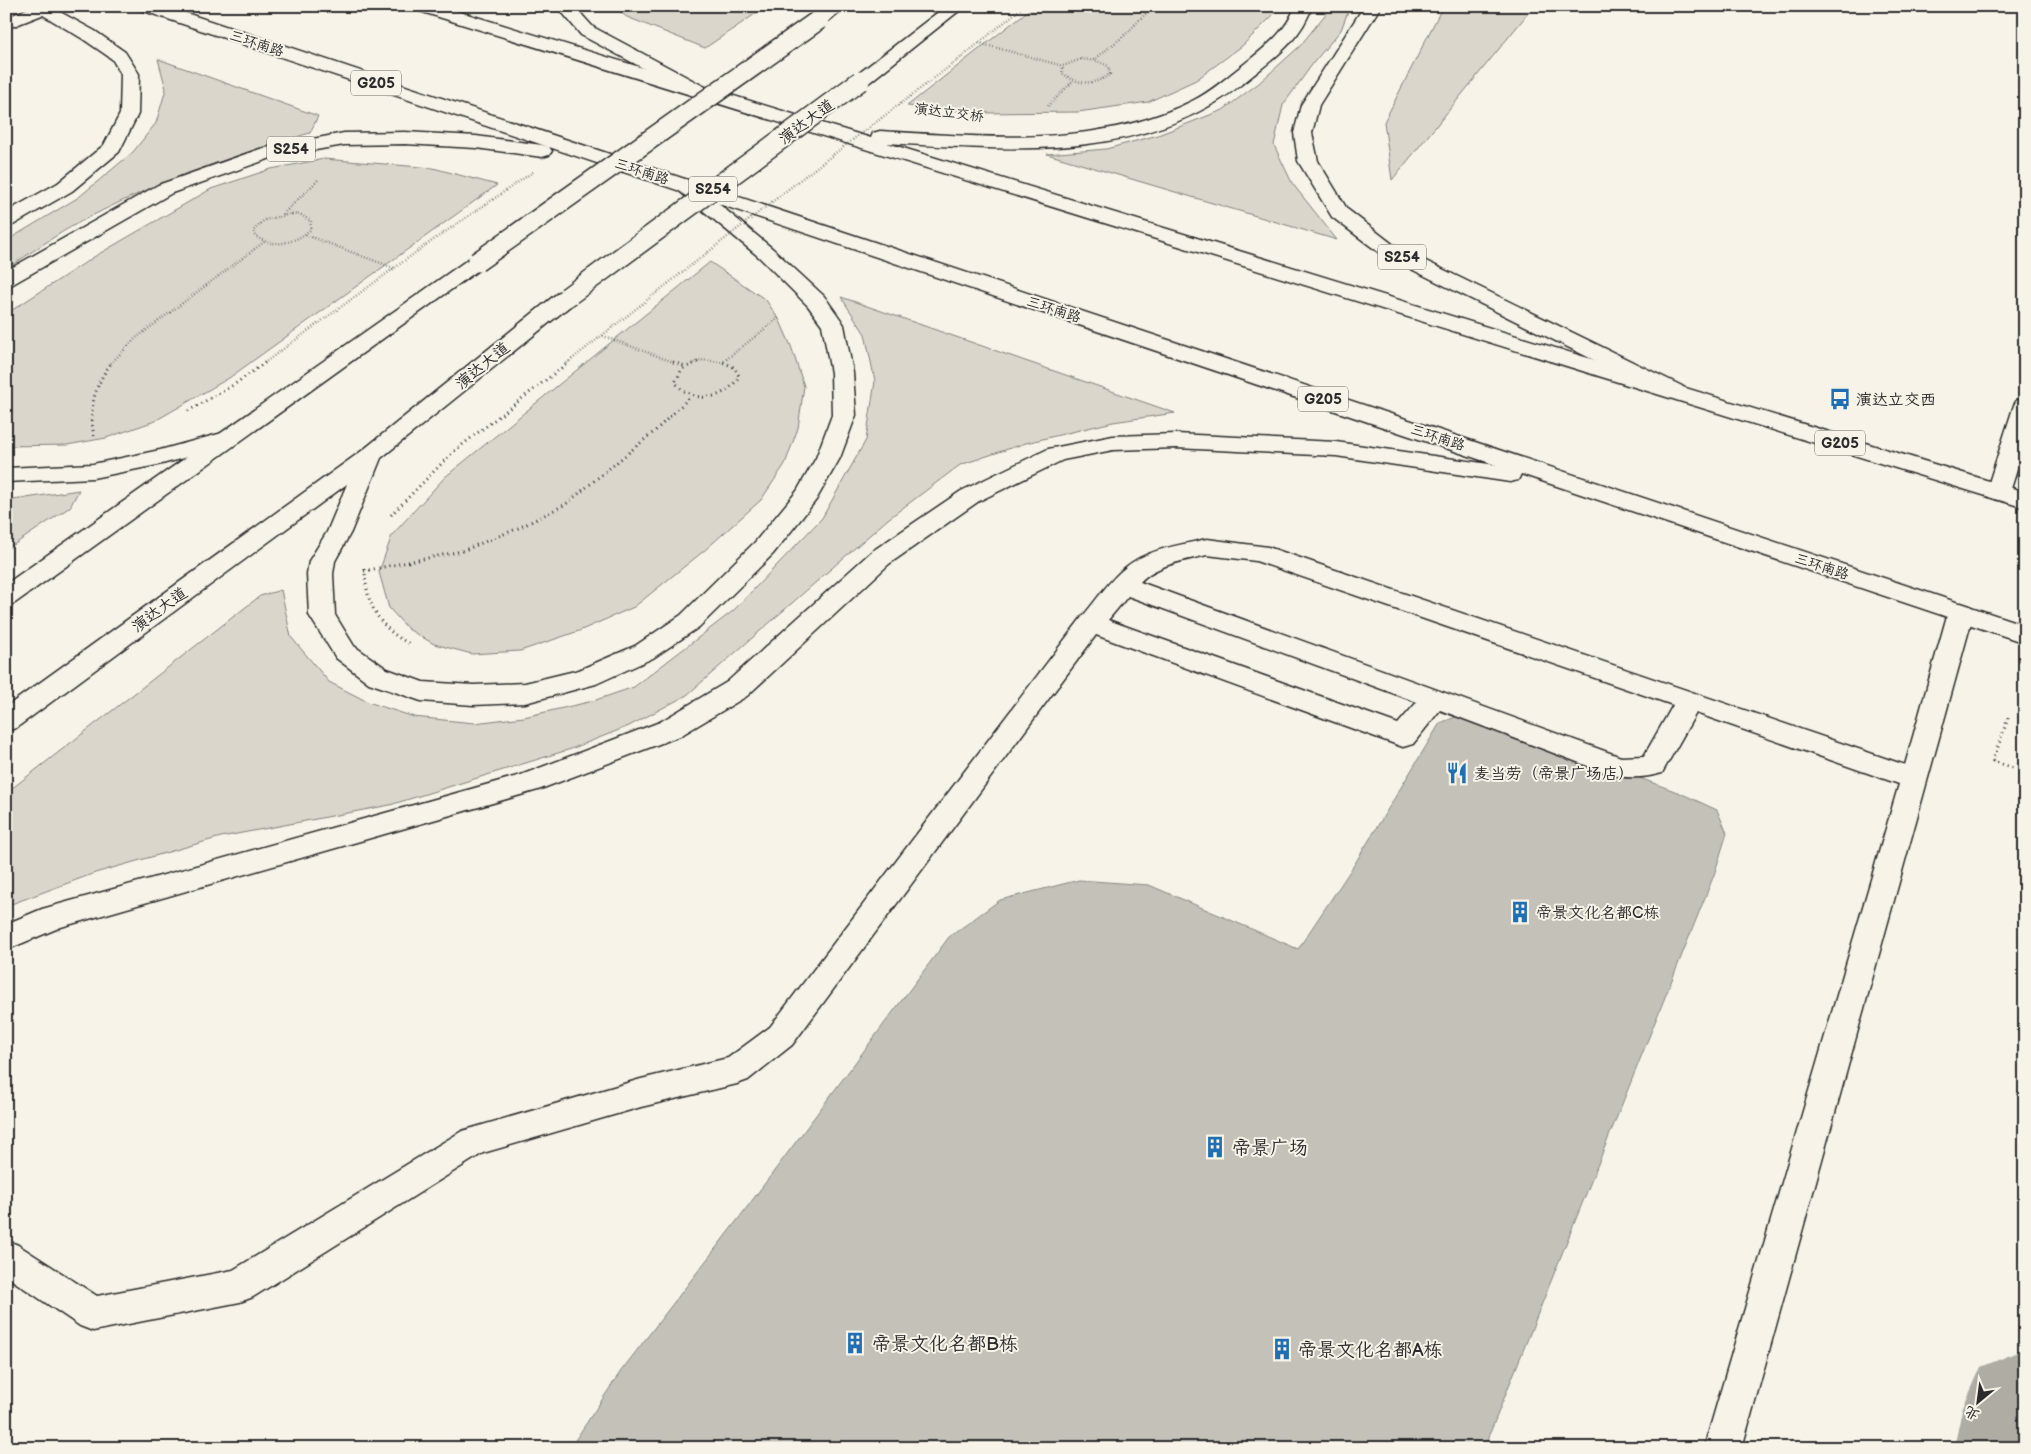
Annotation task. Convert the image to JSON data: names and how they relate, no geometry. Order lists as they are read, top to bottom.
{
  "streets": {
    "main road": [
      "三环南路",
      "G205",
      "演达大道",
      "S254"
    ],
    "path": ["演达立交桥"]
  },
  "crossings": [
    ["三环南路", "G205"],
    ["三环南路", "S254"],
    ["G205", "S254"]
  ],
  "places": {
    "bus stop": ["演达立交西"],
    "restaurant": ["麦当劳（帝景广场店）"],
    "building": [
      "帝景文化名都C栋",
      "帝景广场",
      "帝景文化名都B栋",
      "帝景文化名都A栋"
    ]
  },
  "north": "bottom left"
}
